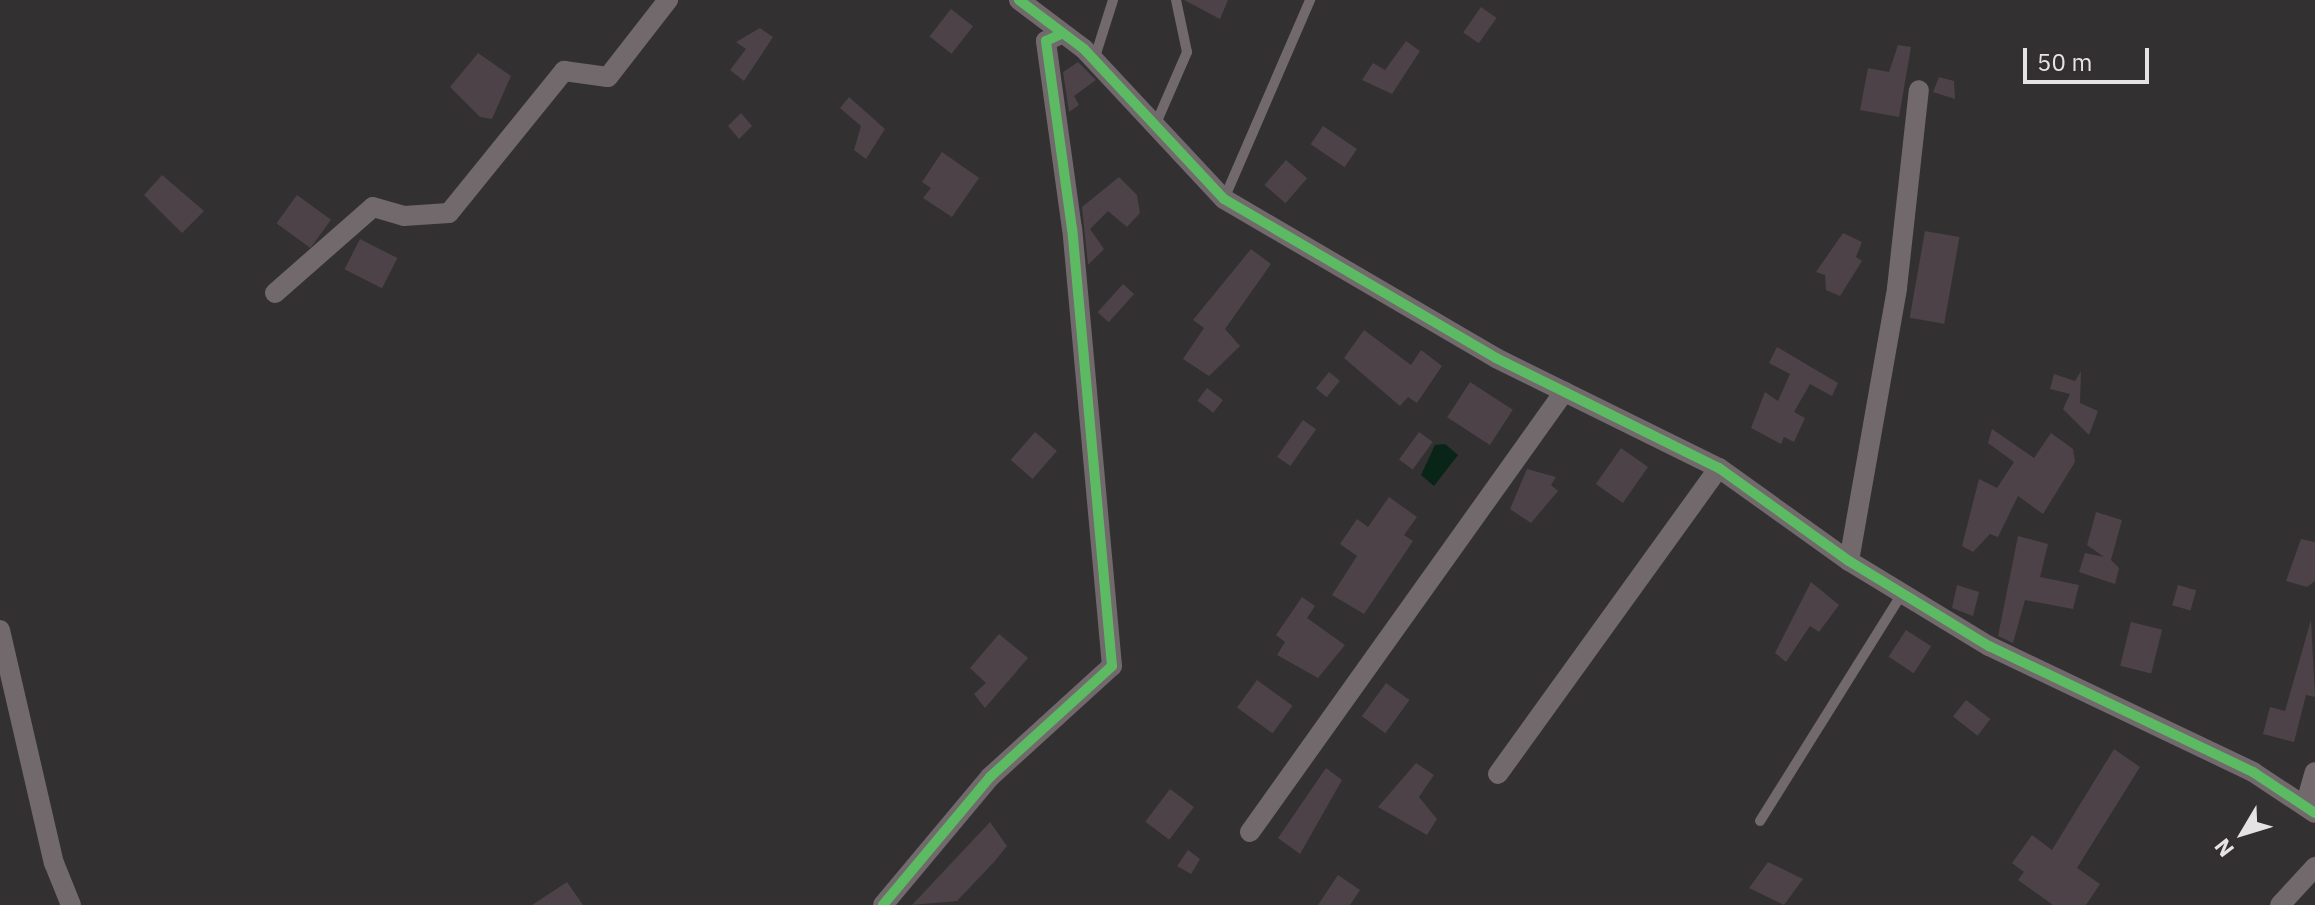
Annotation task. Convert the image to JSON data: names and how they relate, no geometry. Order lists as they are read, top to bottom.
{
  "scale_bar": "50 m",
  "north": "bottom left"
}
